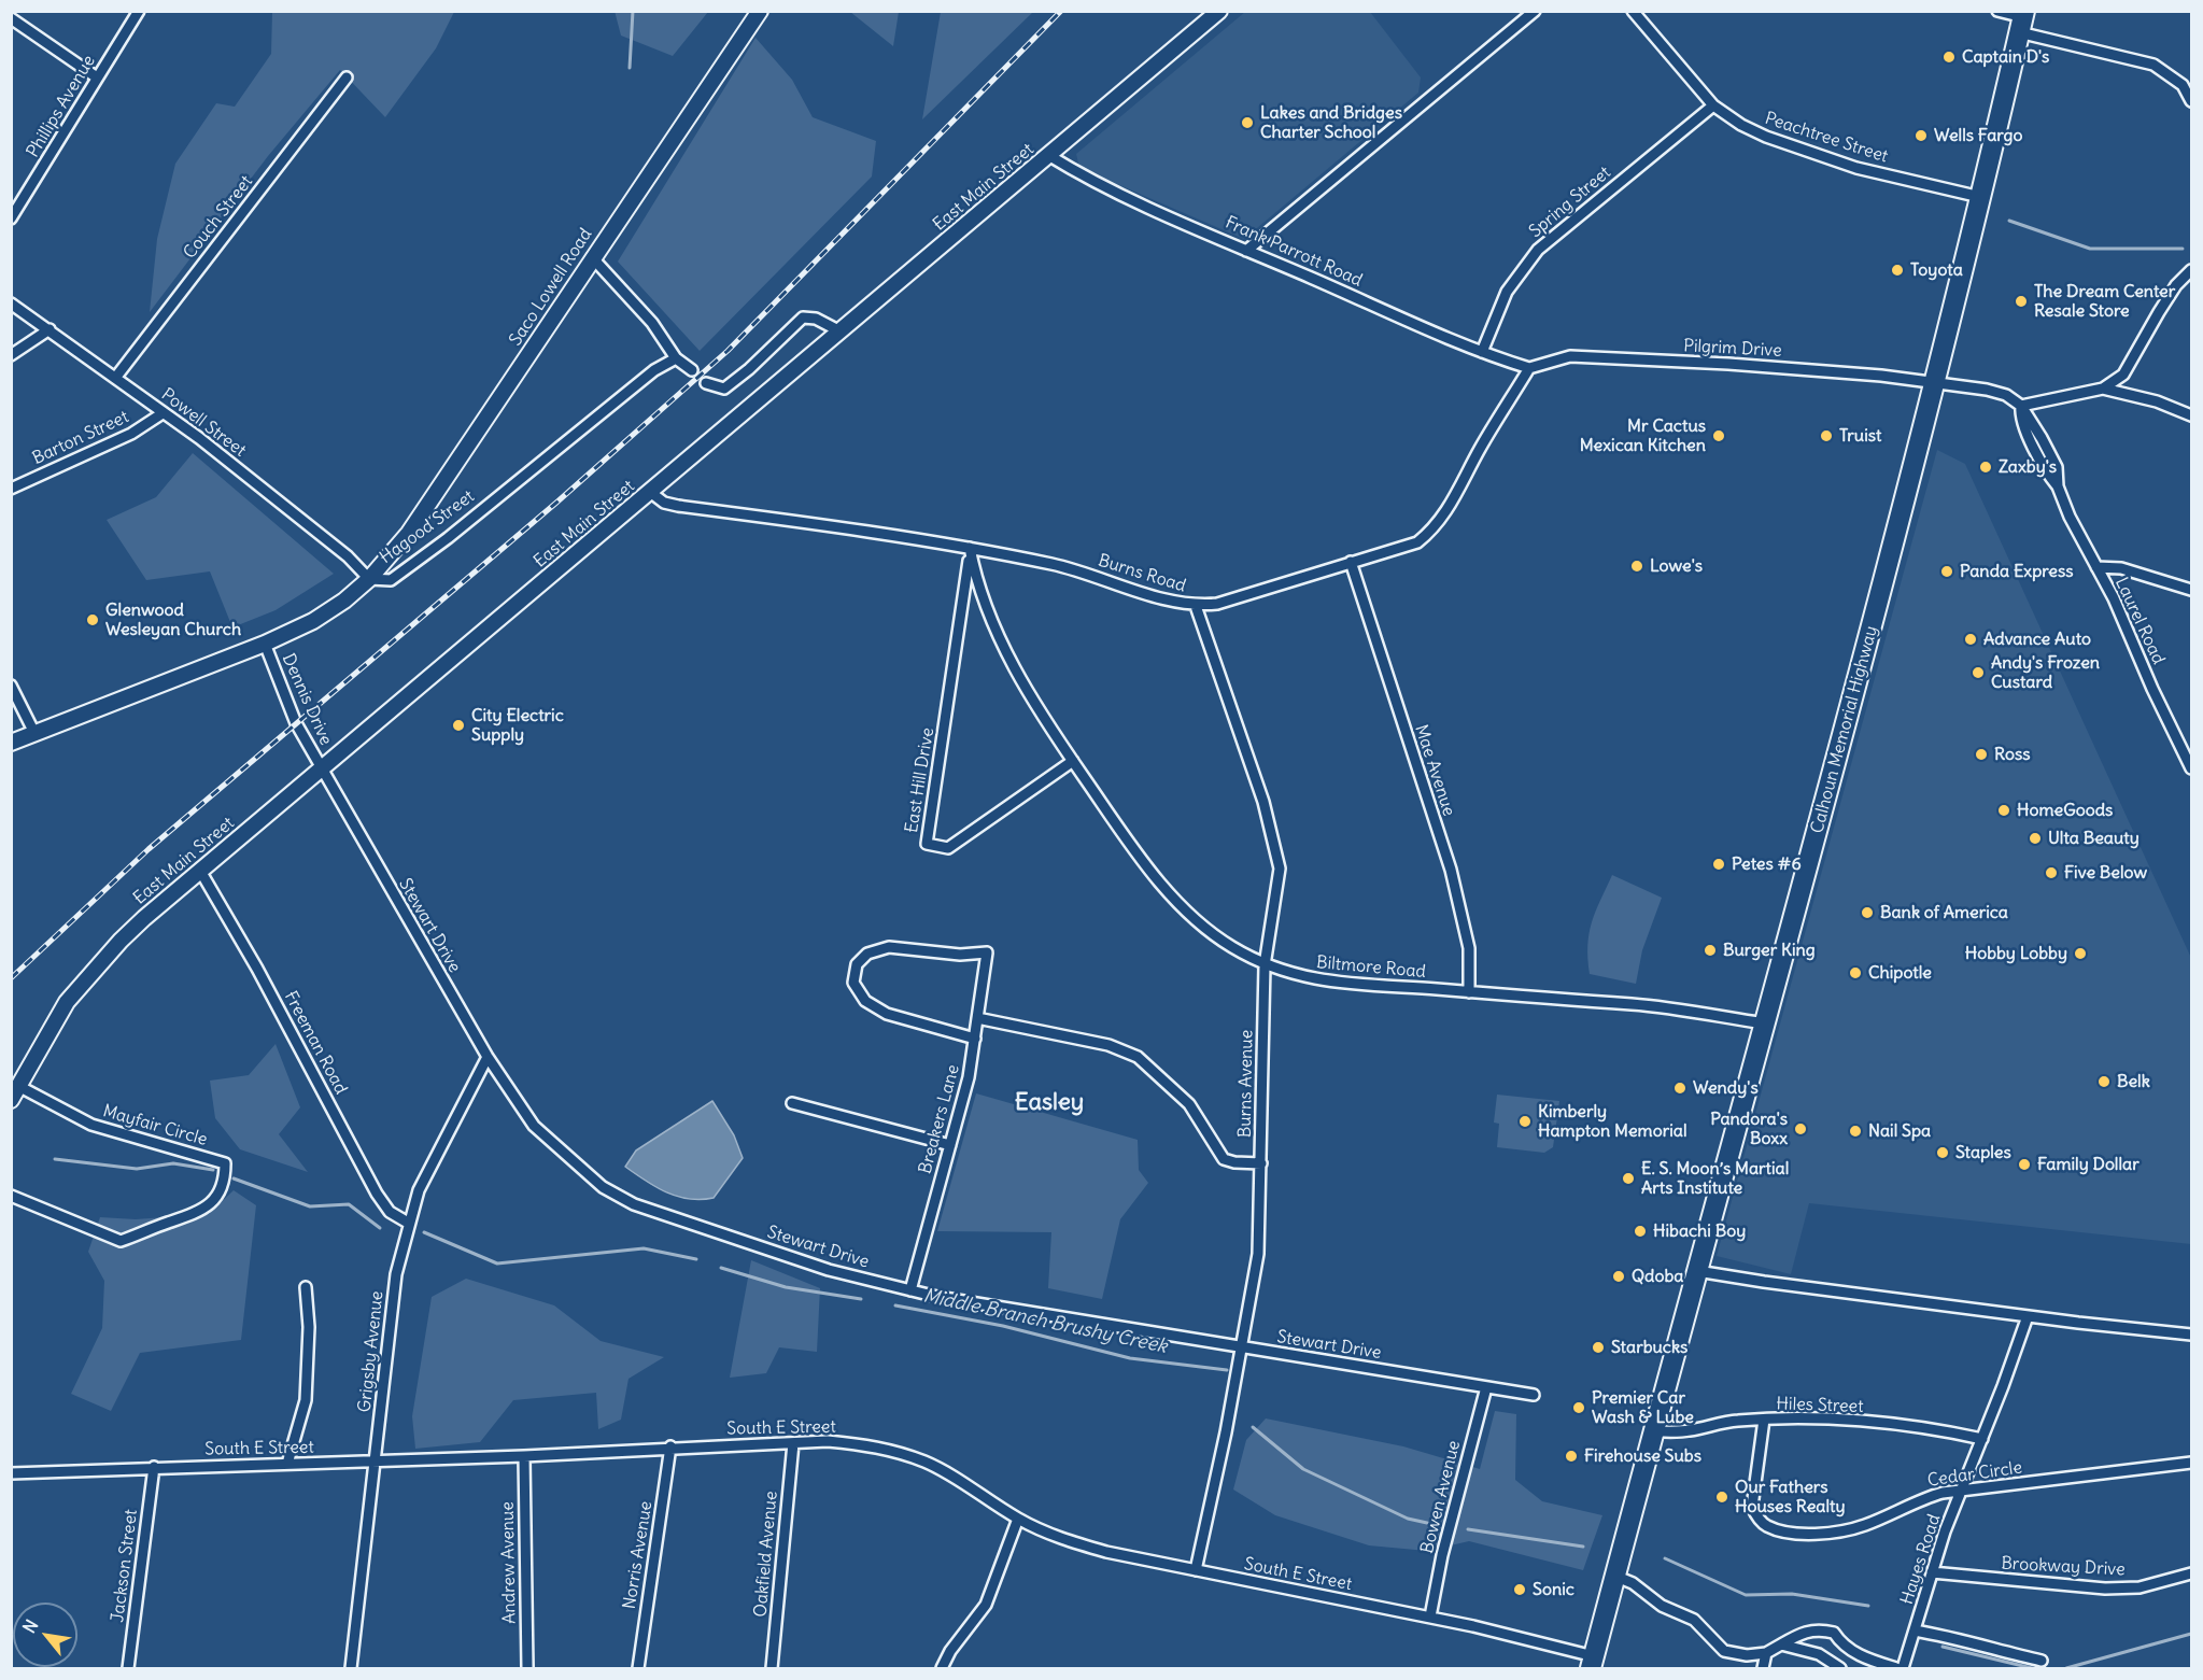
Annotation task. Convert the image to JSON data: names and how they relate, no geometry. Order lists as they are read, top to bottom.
{
  "streets": {
    "highway": ["Calhoun Memorial Highway"],
    "main road": ["East Main Street", "Saco Lowell Road", "Hagood Street"],
    "street": [
      "Phillips Avenue",
      "Peachtree Street",
      "Spring Street",
      "Couch Street",
      "Frank Parrott Road",
      "Pilgrim Drive",
      "Powell Street",
      "Barton Street",
      "Burns Road",
      "Laurel Road",
      "Dennis Drive",
      "Mae Avenue",
      "East Hill Drive",
      "Stewart Drive",
      "Biltmore Road",
      "Freeman Road",
      "Burns Avenue",
      "Breakers Lane",
      "Mayfair Circle",
      "Grigsby Avenue",
      "Hiles Street",
      "South E Street",
      "Cedar Circle",
      "Bowen Avenue",
      "Oakfield Avenue",
      "Norris Avenue",
      "Hayes Road",
      "Andrew Avenue",
      "Jackson Street",
      "Brookway Drive"
    ]
  },
  "crossings": [
    ["Peachtree Street", "Spring Street"],
    ["Peachtree Street", "Calhoun Memorial Highway"],
    ["East Main Street", "Frank Parrott Road"],
    ["East Main Street", "Burns Road"],
    ["East Main Street", "Dennis Drive"],
    ["East Main Street", "Stewart Drive"],
    ["East Main Street", "Freeman Road"],
    ["East Main Street", "Mayfair Circle"],
    ["Spring Street", "Frank Parrott Road"],
    ["Couch Street", "Powell Street"],
    ["Frank Parrott Road", "Pilgrim Drive"],
    ["Frank Parrott Road", "Burns Road"],
    ["Saco Lowell Road", "Powell Street"],
    ["Saco Lowell Road", "Hagood Street"],
    ["Pilgrim Drive", "Burns Road"],
    ["Pilgrim Drive", "Laurel Road"],
    ["Pilgrim Drive", "Calhoun Memorial Highway"],
    ["Powell Street", "Barton Street"],
    ["Powell Street", "Hagood Street"],
    ["Hagood Street", "Dennis Drive"],
    ["Burns Road", "Mae Avenue"],
    ["Burns Road", "East Hill Drive"],
    ["Burns Road", "Biltmore Road"],
    ["Burns Road", "Burns Avenue"],
    ["Dennis Drive", "Stewart Drive"],
    ["Calhoun Memorial Highway", "Biltmore Road"],
    ["Calhoun Memorial Highway", "Hiles Street"],
    ["Calhoun Memorial Highway", "South E Street"],
    ["Mae Avenue", "Biltmore Road"],
    ["East Hill Drive", "Biltmore Road"],
    ["Stewart Drive", "Burns Avenue"],
    ["Stewart Drive", "Breakers Lane"],
    ["Stewart Drive", "Grigsby Avenue"],
    ["Stewart Drive", "Bowen Avenue"],
    ["Biltmore Road", "Burns Avenue"],
    ["Freeman Road", "Grigsby Avenue"],
    ["Burns Avenue", "South E Street"],
    ["Grigsby Avenue", "South E Street"],
    ["Hiles Street", "Cedar Circle"],
    ["Hiles Street", "Hayes Road"],
    ["South E Street", "Bowen Avenue"],
    ["South E Street", "Oakfield Avenue"],
    ["South E Street", "Norris Avenue"],
    ["South E Street", "Andrew Avenue"],
    ["South E Street", "Jackson Street"],
    ["Cedar Circle", "Hayes Road"],
    ["Hayes Road", "Brookway Drive"]
  ],
  "districts": ["Easley"],
  "water": ["Middle Branch Brushy Creek"],
  "places": [
    "Captain D's",
    "Lakes and Bridges Charter School",
    "Wells Fargo",
    "Toyota",
    "The Dream Center Resale Store",
    "Mr Cactus Mexican Kitchen",
    "Truist",
    "Zaxby's",
    "Lowe's",
    "Panda Express",
    "Glenwood Wesleyan Church",
    "Advance Auto",
    "Andy's Frozen Custard",
    "City Electric Supply",
    "Ross",
    "HomeGoods",
    "Ulta Beauty",
    "Petes #6",
    "Five Below",
    "Bank of America",
    "Burger King",
    "Hobby Lobby",
    "Chipotle",
    "Belk",
    "Wendy's",
    "Kimberly Hampton Memorial",
    "Pandora's Boxx",
    "Nail Spa",
    "Staples",
    "Family Dollar",
    "E. S. Moon’s Martial Arts Institute",
    "Hibachi Boy",
    "Qdoba",
    "Starbucks",
    "Premier Car Wash & Lube",
    "Firehouse Subs",
    "Our Fathers Houses Realty",
    "Sonic"
  ],
  "north": "top left"
}
